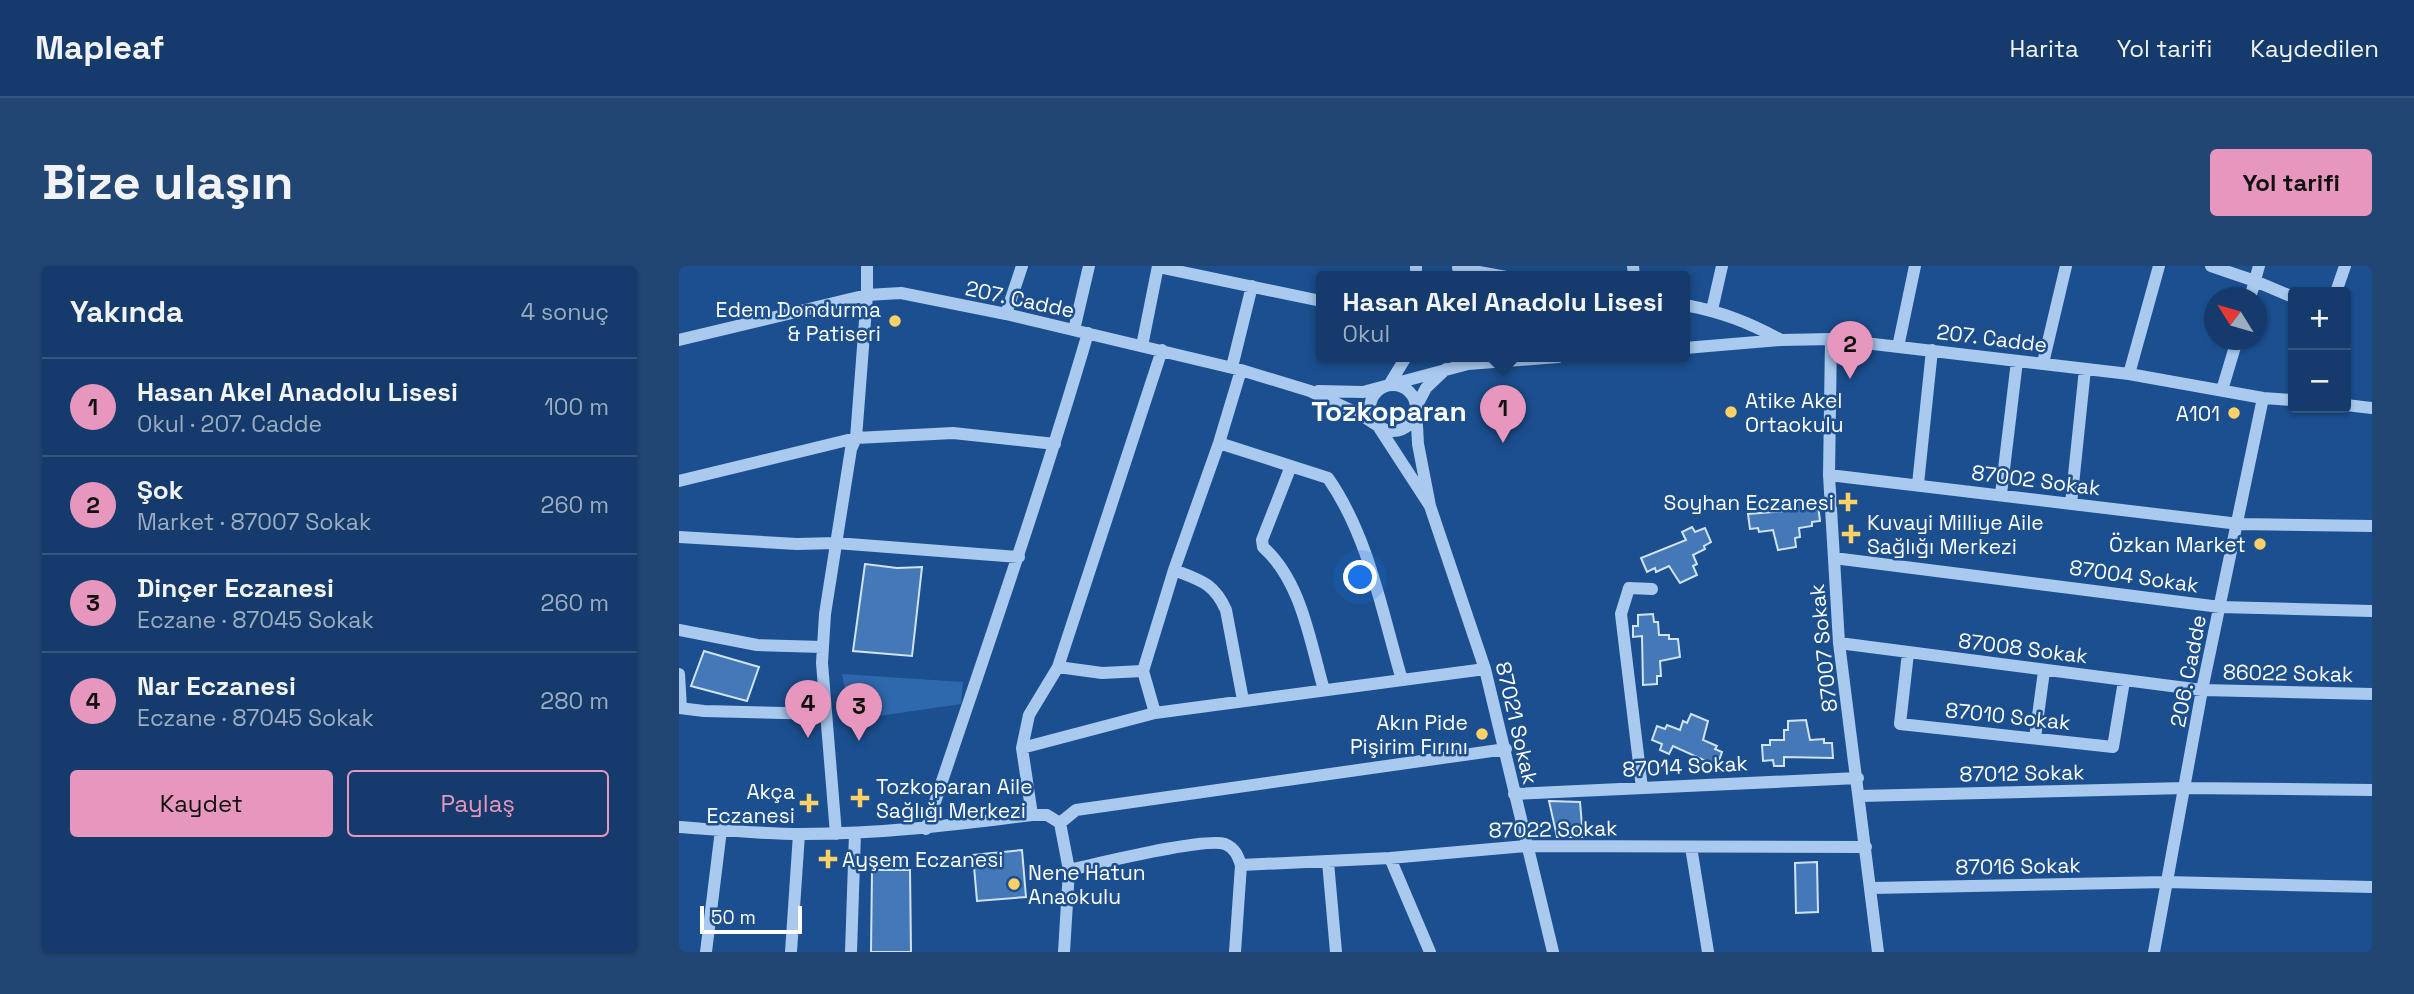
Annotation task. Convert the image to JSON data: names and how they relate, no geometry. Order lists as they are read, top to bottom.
{
  "streets": {
    "street": [
      "207. Cadde",
      "87002 Sokak",
      "87004 Sokak",
      "87007 Sokak",
      "87008 Sokak",
      "206. Cadde",
      "86022 Sokak",
      "87010 Sokak",
      "87021 Sokak",
      "87014 Sokak",
      "87012 Sokak",
      "87022 Sokak",
      "87016 Sokak"
    ]
  },
  "crossings": [
    ["207. Cadde", "87007 Sokak"],
    ["207. Cadde", "206. Cadde"],
    ["87002 Sokak", "87007 Sokak"],
    ["87002 Sokak", "206. Cadde"],
    ["87004 Sokak", "87007 Sokak"],
    ["87004 Sokak", "206. Cadde"],
    ["87007 Sokak", "87008 Sokak"],
    ["87007 Sokak", "87014 Sokak"],
    ["87007 Sokak", "87012 Sokak"],
    ["87007 Sokak", "87022 Sokak"],
    ["87007 Sokak", "87016 Sokak"],
    ["87008 Sokak", "206. Cadde"],
    ["87008 Sokak", "86022 Sokak"],
    ["87008 Sokak", "87010 Sokak"],
    ["206. Cadde", "86022 Sokak"],
    ["206. Cadde", "87012 Sokak"],
    ["206. Cadde", "87016 Sokak"],
    ["87021 Sokak", "87014 Sokak"],
    ["87021 Sokak", "87022 Sokak"]
  ],
  "districts": ["Tozkoparan"],
  "places": {
    "other": [
      "Edem Dondurma & Patiseri",
      "Atike Akel Ortaokulu",
      "A101",
      "Özkan Market",
      "Akın Pide Pişirim Fırını",
      "Nene Hatun Anaokulu"
    ],
    "health": [
      "Soyhan Eczanesi",
      "Kuvayi Milliye Aile Sağlığı Merkezi",
      "Tozkoparan Aile Sağlığı Merkezi",
      "Akça Eczanesi",
      "Ayşem Eczanesi"
    ]
  },
  "scale_bar": "50 m",
  "north": "top left",
  "page": {
    "header": "Mapleaf",
    "nav": ["Harita", "Yol tarifi", "Kaydedilen"],
    "buttons": [
      "Yol tarifi",
      ["Kaydet", "Paylaş"]
    ],
    "title": "Bize ulaşın",
    "heading": ["Yakında", "4 sonuç"],
    "popup": ["Hasan Akel Anadolu Lisesi", "Okul"],
    "map_buttons": ["+", "−"],
    "pins": [
      "2",
      "1",
      "4",
      "3"
    ],
    "list": [
      {
        "mark": "1",
        "name": "Hasan Akel Anadolu Lisesi",
        "note": "Okul · 207. Cadde",
        "value": "100 m"
      },
      {
        "mark": "2",
        "name": "Şok",
        "note": "Market · 87007 Sokak",
        "value": "260 m"
      },
      {
        "mark": "3",
        "name": "Dinçer Eczanesi",
        "note": "Eczane · 87045 Sokak",
        "value": "260 m"
      },
      {
        "mark": "4",
        "name": "Nar Eczanesi",
        "note": "Eczane · 87045 Sokak",
        "value": "280 m"
      }
    ],
    "scale": "50 m"
  }
}
